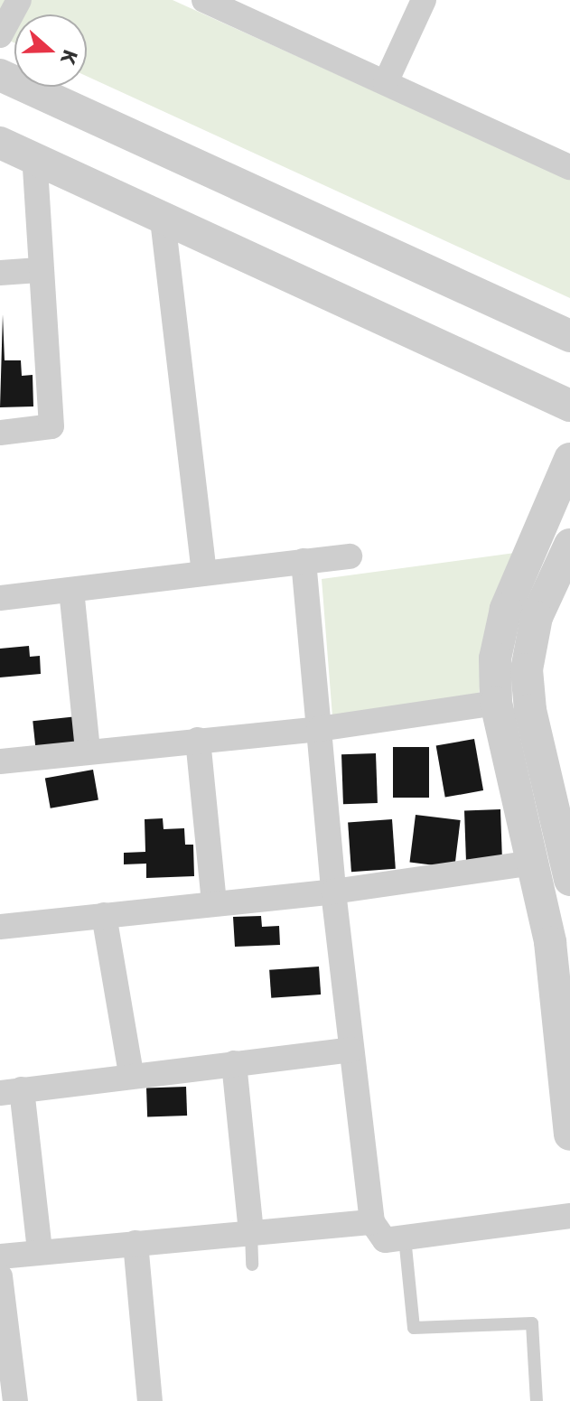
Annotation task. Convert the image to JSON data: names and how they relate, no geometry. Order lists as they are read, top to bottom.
{
  "north": "right"
}
